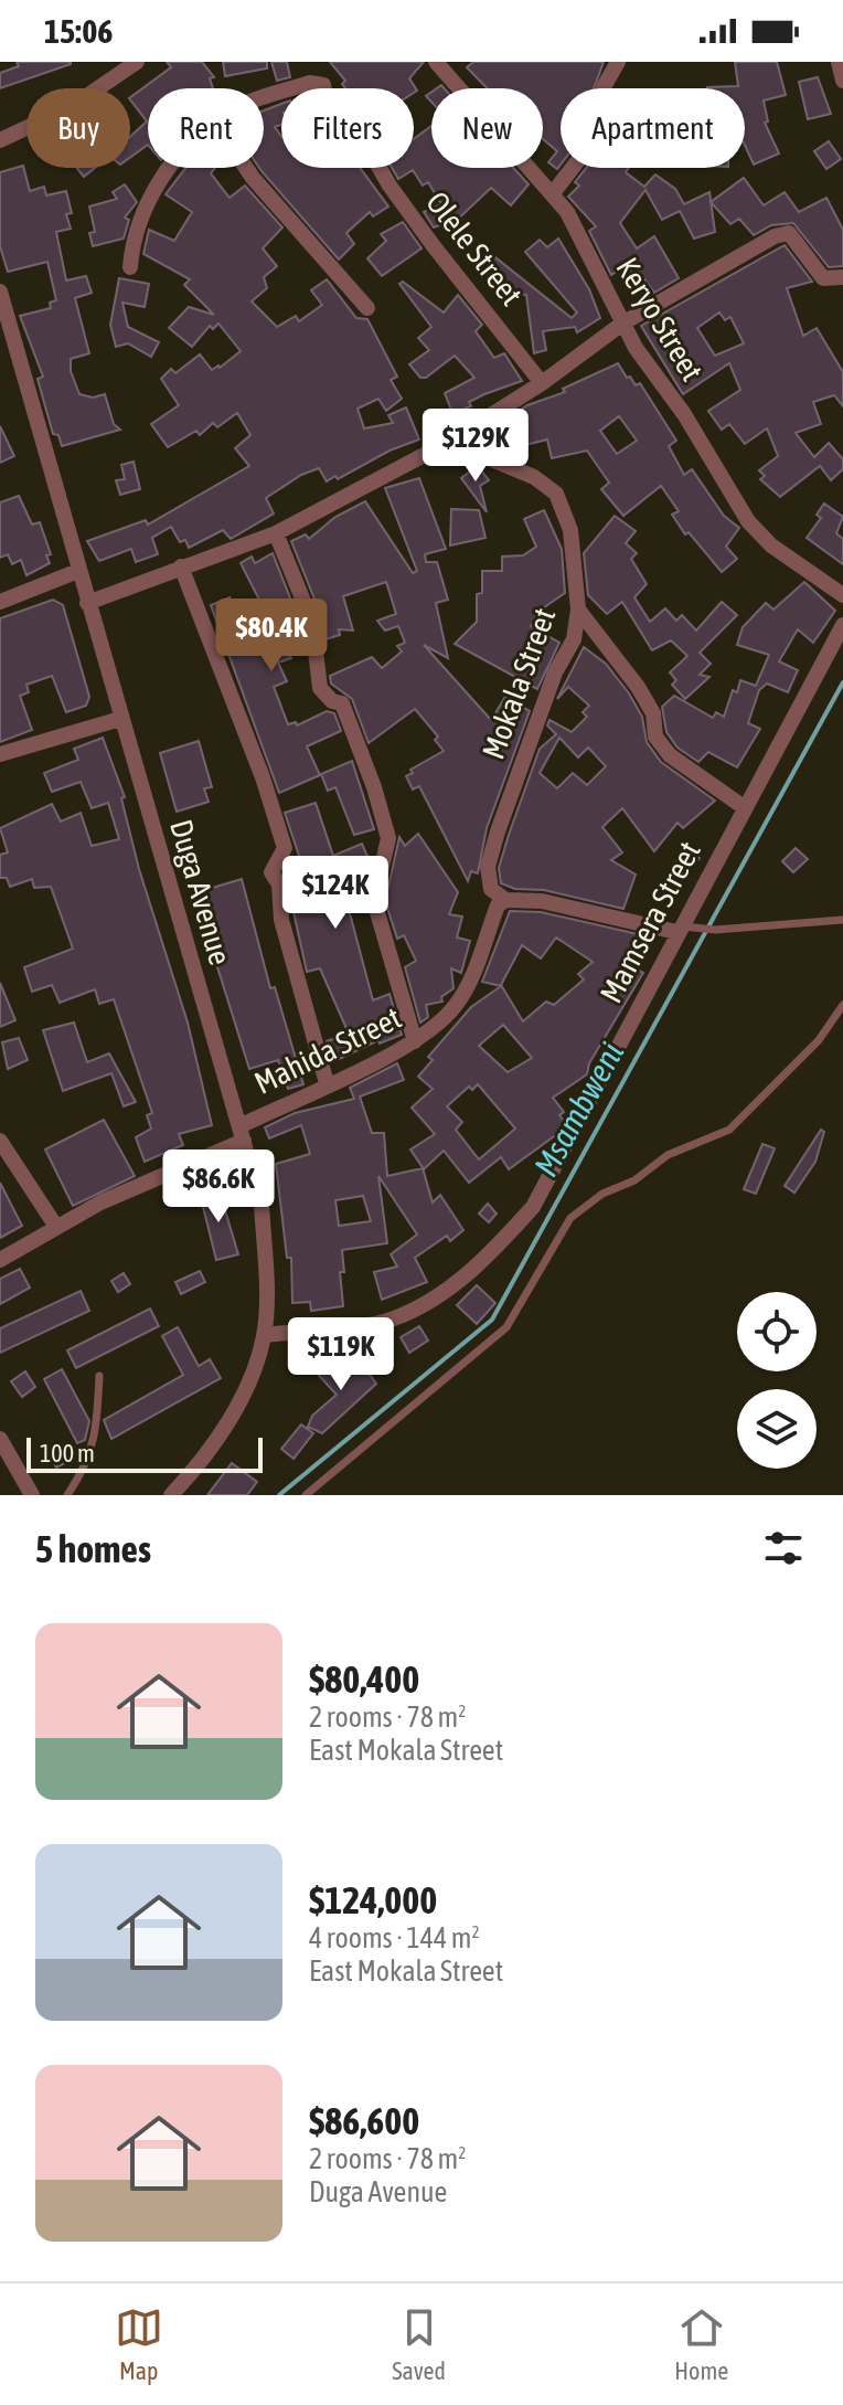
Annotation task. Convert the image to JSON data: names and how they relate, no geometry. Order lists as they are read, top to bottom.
{
  "streets": {
    "street": [
      "Olele Street",
      "Keryo Street",
      "Mokala Street",
      "Duga Avenue",
      "Mamsera Street",
      "Mahida Street"
    ]
  },
  "crossings": [
    ["Mokala Street", "Mahida Street"],
    ["Duga Avenue", "Mamsera Street"],
    ["Duga Avenue", "Mahida Street"]
  ],
  "water": ["Msambweni"],
  "scale_bar": "100 m",
  "page": {
    "status": "15:06",
    "chip": [
      "Buy",
      "Rent",
      "Filters",
      "New",
      "Apartment"
    ],
    "price": [
      "$129K",
      "$80.4K",
      "$124K",
      "$86.6K",
      "$119K"
    ],
    "scale": "100 m",
    "heading": "5 homes",
    "list": [
      {
        "name": "$80,400",
        "note": "2 rooms · 78 m² · East Mokala Street"
      },
      {
        "name": "$124,000",
        "note": "4 rooms · 144 m² · East Mokala Street"
      },
      {
        "name": "$86,600",
        "note": "2 rooms · 78 m² · Duga Avenue"
      }
    ],
    "tabs": ["Map", "Saved", "Home"]
  }
}
